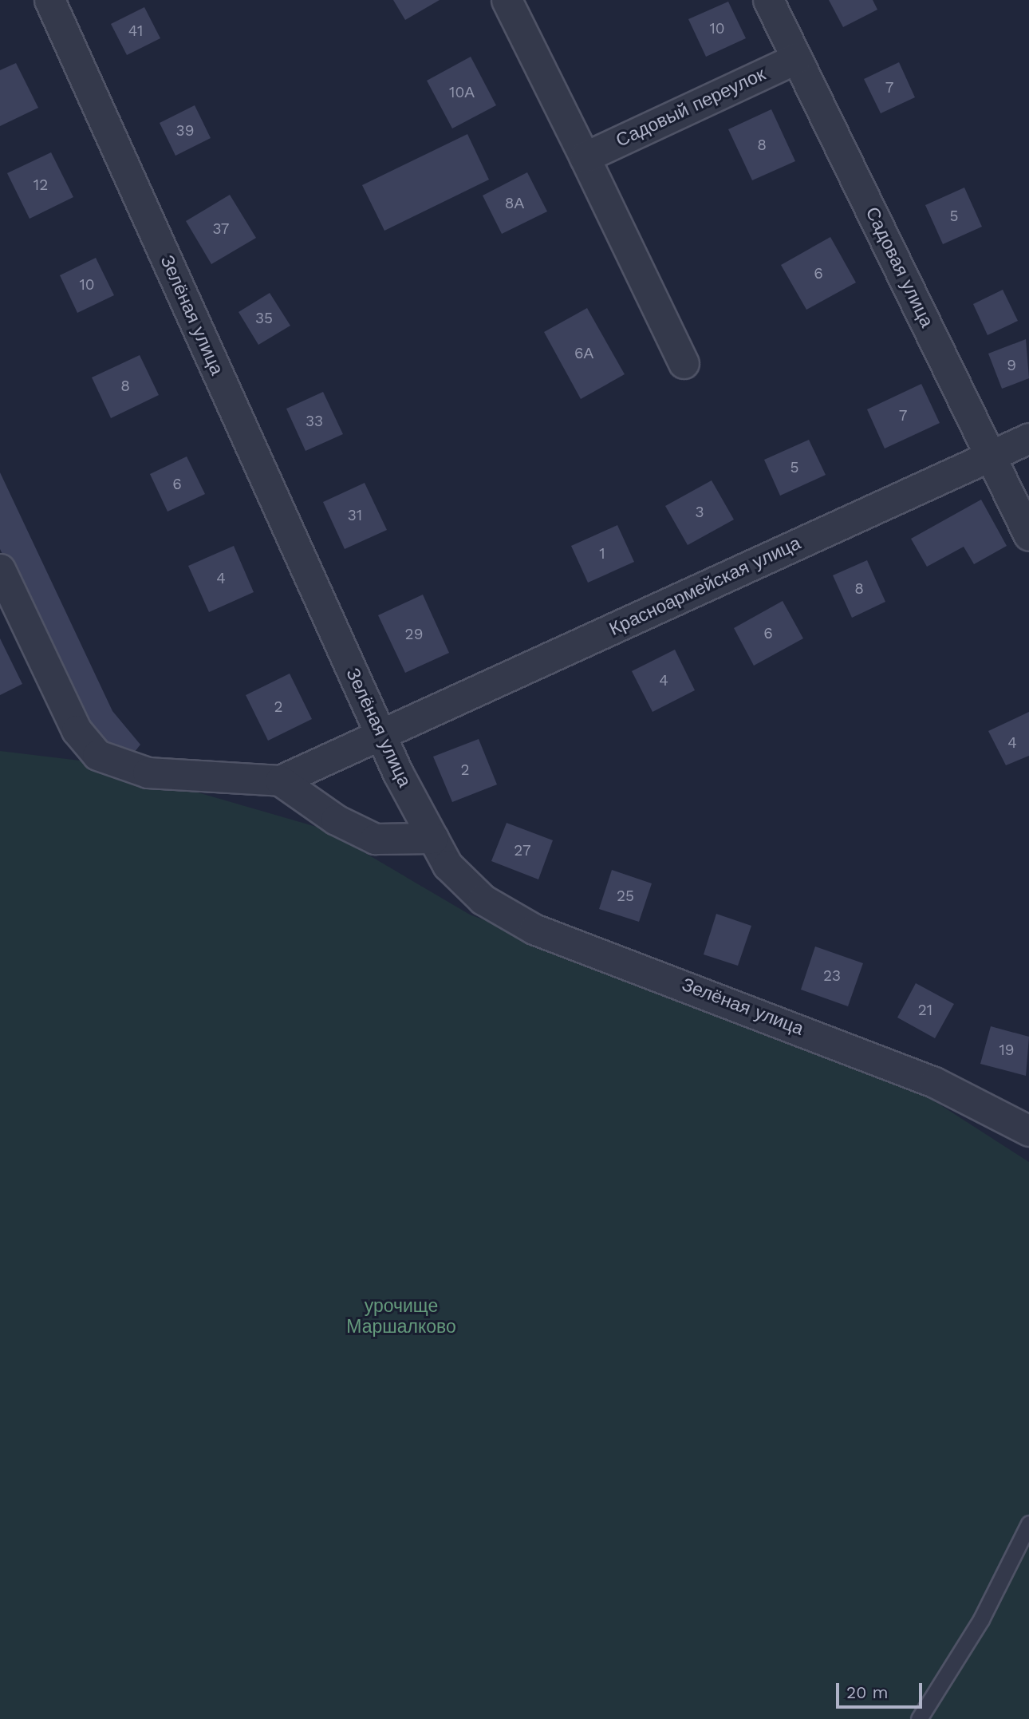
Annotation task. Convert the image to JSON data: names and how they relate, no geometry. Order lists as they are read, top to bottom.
{
  "streets": {
    "street": [
      "Садовый переулок",
      "Садовая улица",
      "Зелёная улица",
      "Красноармейская улица"
    ]
  },
  "crossings": [
    ["Садовый переулок", "Садовая улица"],
    ["Садовая улица", "Красноармейская улица"],
    ["Зелёная улица", "Красноармейская улица"]
  ],
  "parks": ["урочище Маршалково"],
  "house_numbers": [
    "10",
    "41",
    "7",
    "10А",
    "39",
    "8",
    "12",
    "8А",
    "5",
    "37",
    "6",
    "10",
    "35",
    "6А",
    "9",
    "8",
    "7",
    "33",
    "5",
    "6",
    "3",
    "31",
    "1",
    "4",
    "8",
    "6",
    "29",
    "4",
    "2",
    "4",
    "2",
    "27",
    "25",
    "23",
    "21",
    "19"
  ],
  "scale_bar": "20 m"
}
